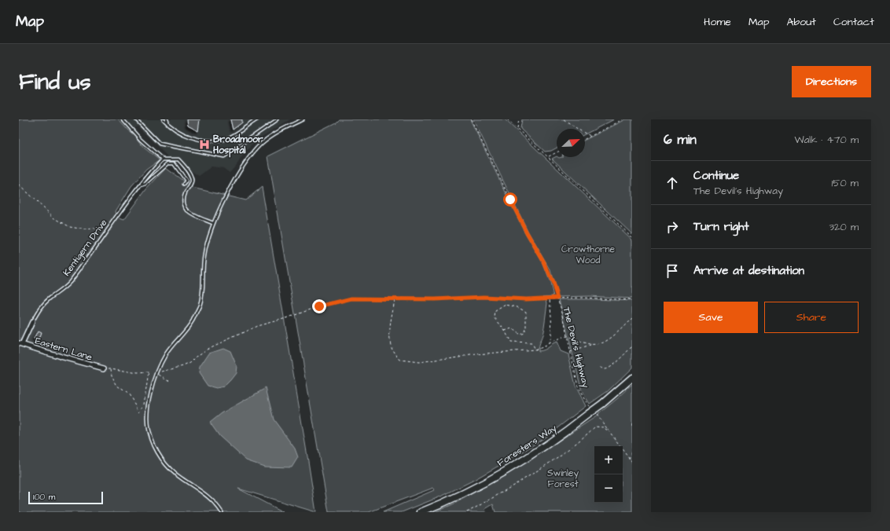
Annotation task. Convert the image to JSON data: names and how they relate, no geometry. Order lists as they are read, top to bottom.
{
  "streets": {
    "main road": ["Foresters Way"],
    "street": ["Kentigern Drive", "Eastern Lane"],
    "path": ["The Devil's Highway"]
  },
  "crossings": [
    ["Kentigern Drive", "Eastern Lane"]
  ],
  "parks": ["Crowthorne Wood", "Swinley Forest"],
  "places": {
    "hospital": ["Broadmoor Hospital"]
  },
  "scale_bar": "100 m",
  "north": "top right",
  "page": {
    "header": "Map",
    "nav": [
      "Home",
      "Map",
      "About",
      "Contact"
    ],
    "buttons": [
      "Directions",
      ["Save", "Share"]
    ],
    "title": "Find us",
    "heading": ["6 min", "Walk · 470 m"],
    "list": [
      ["Continue", "The Devil's Highway", "150 m"],
      ["Turn right", "320 m"],
      "Arrive at destination"
    ],
    "map_buttons": ["+", "−"],
    "scale": "100 m"
  }
}
